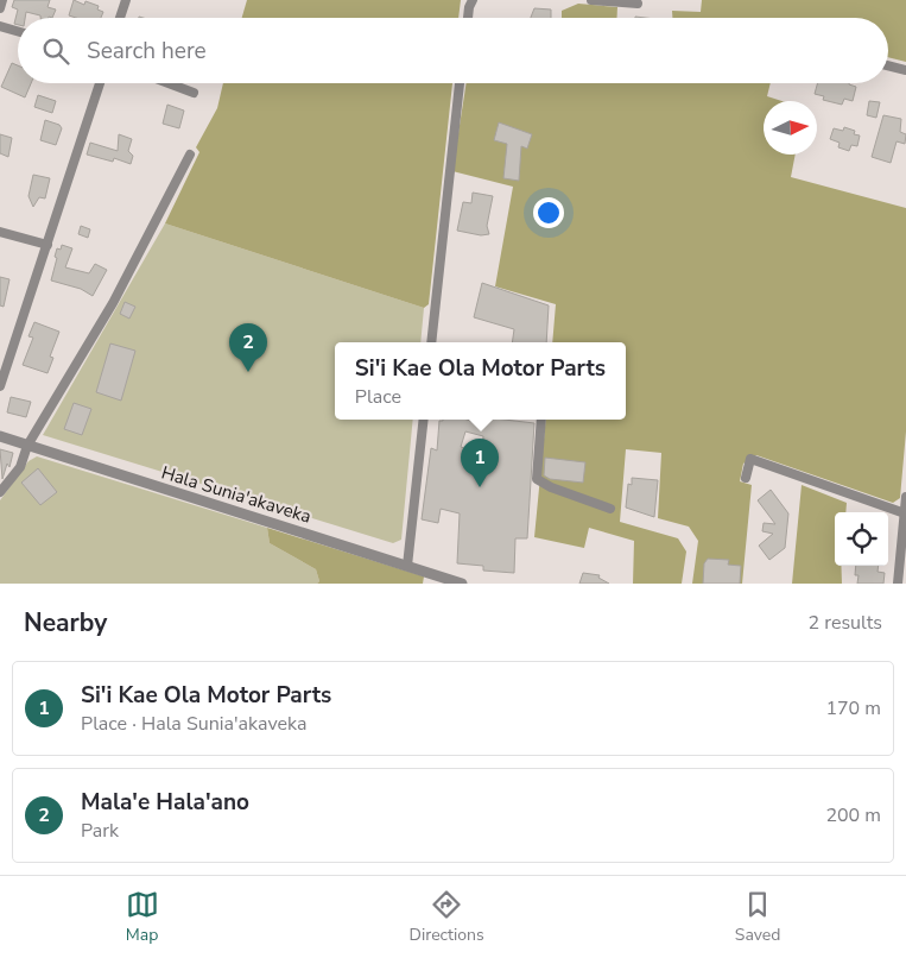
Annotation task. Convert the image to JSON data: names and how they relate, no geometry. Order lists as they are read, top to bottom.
{
  "streets": {
    "street": ["Hala Sunia'akaveka"]
  },
  "north": "right",
  "page": {
    "search": "Search here",
    "pins": ["2", "1"],
    "popup": ["Si'i Kae Ola Motor Parts", "Place"],
    "heading": ["Nearby", "2 results"],
    "list": [
      {
        "mark": "1",
        "name": "Si'i Kae Ola Motor Parts",
        "note": "Place · Hala Sunia'akaveka",
        "value": "170 m"
      },
      {
        "mark": "2",
        "name": "Mala'e Hala'ano",
        "note": "Park",
        "value": "200 m"
      }
    ],
    "nav": ["Map", "Directions", "Saved"]
  }
}
